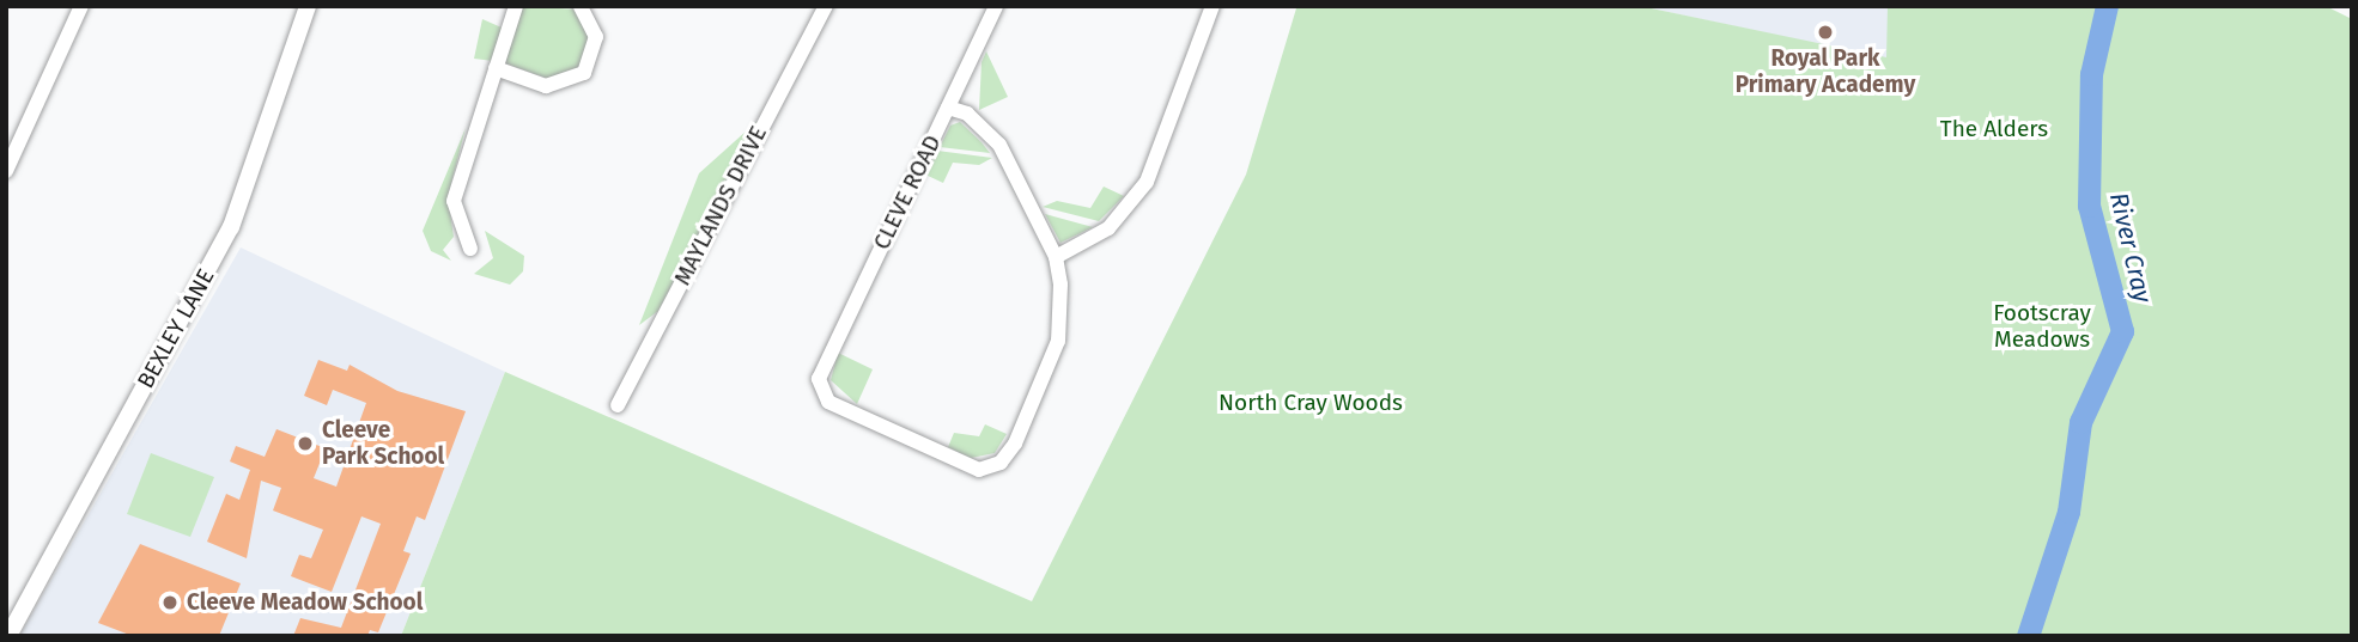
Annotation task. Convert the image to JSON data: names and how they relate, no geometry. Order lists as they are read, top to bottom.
{
  "streets": {
    "street": ["CLEVE ROAD", "MAYLANDS DRIVE", "BEXLEY LANE"]
  },
  "water": ["River Cray"],
  "parks": ["The Alders", "Footscray Meadows", "North Cray Woods"],
  "places": ["Royal Park Primary Academy", "Cleeve Park School", "Cleeve Meadow School"]
}
